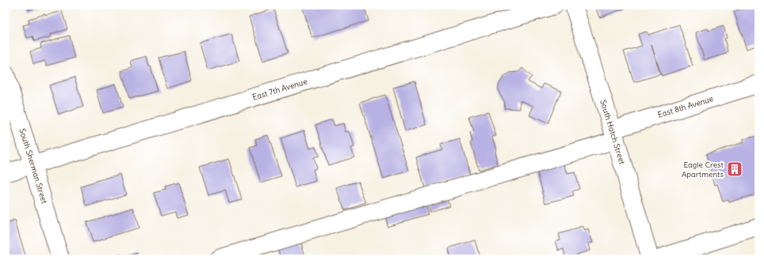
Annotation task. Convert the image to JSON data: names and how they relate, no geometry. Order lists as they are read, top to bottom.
{
  "streets": {
    "street": [
      "East 7th Avenue",
      "East 8th Avenue",
      "South Hatch Street",
      "South Sherman Street"
    ]
  },
  "crossings": [
    ["East 7th Avenue", "South Sherman Street"],
    ["East 8th Avenue", "South Hatch Street"]
  ],
  "places": {
    "building": ["Eagle Crest Apartments"]
  }
}
